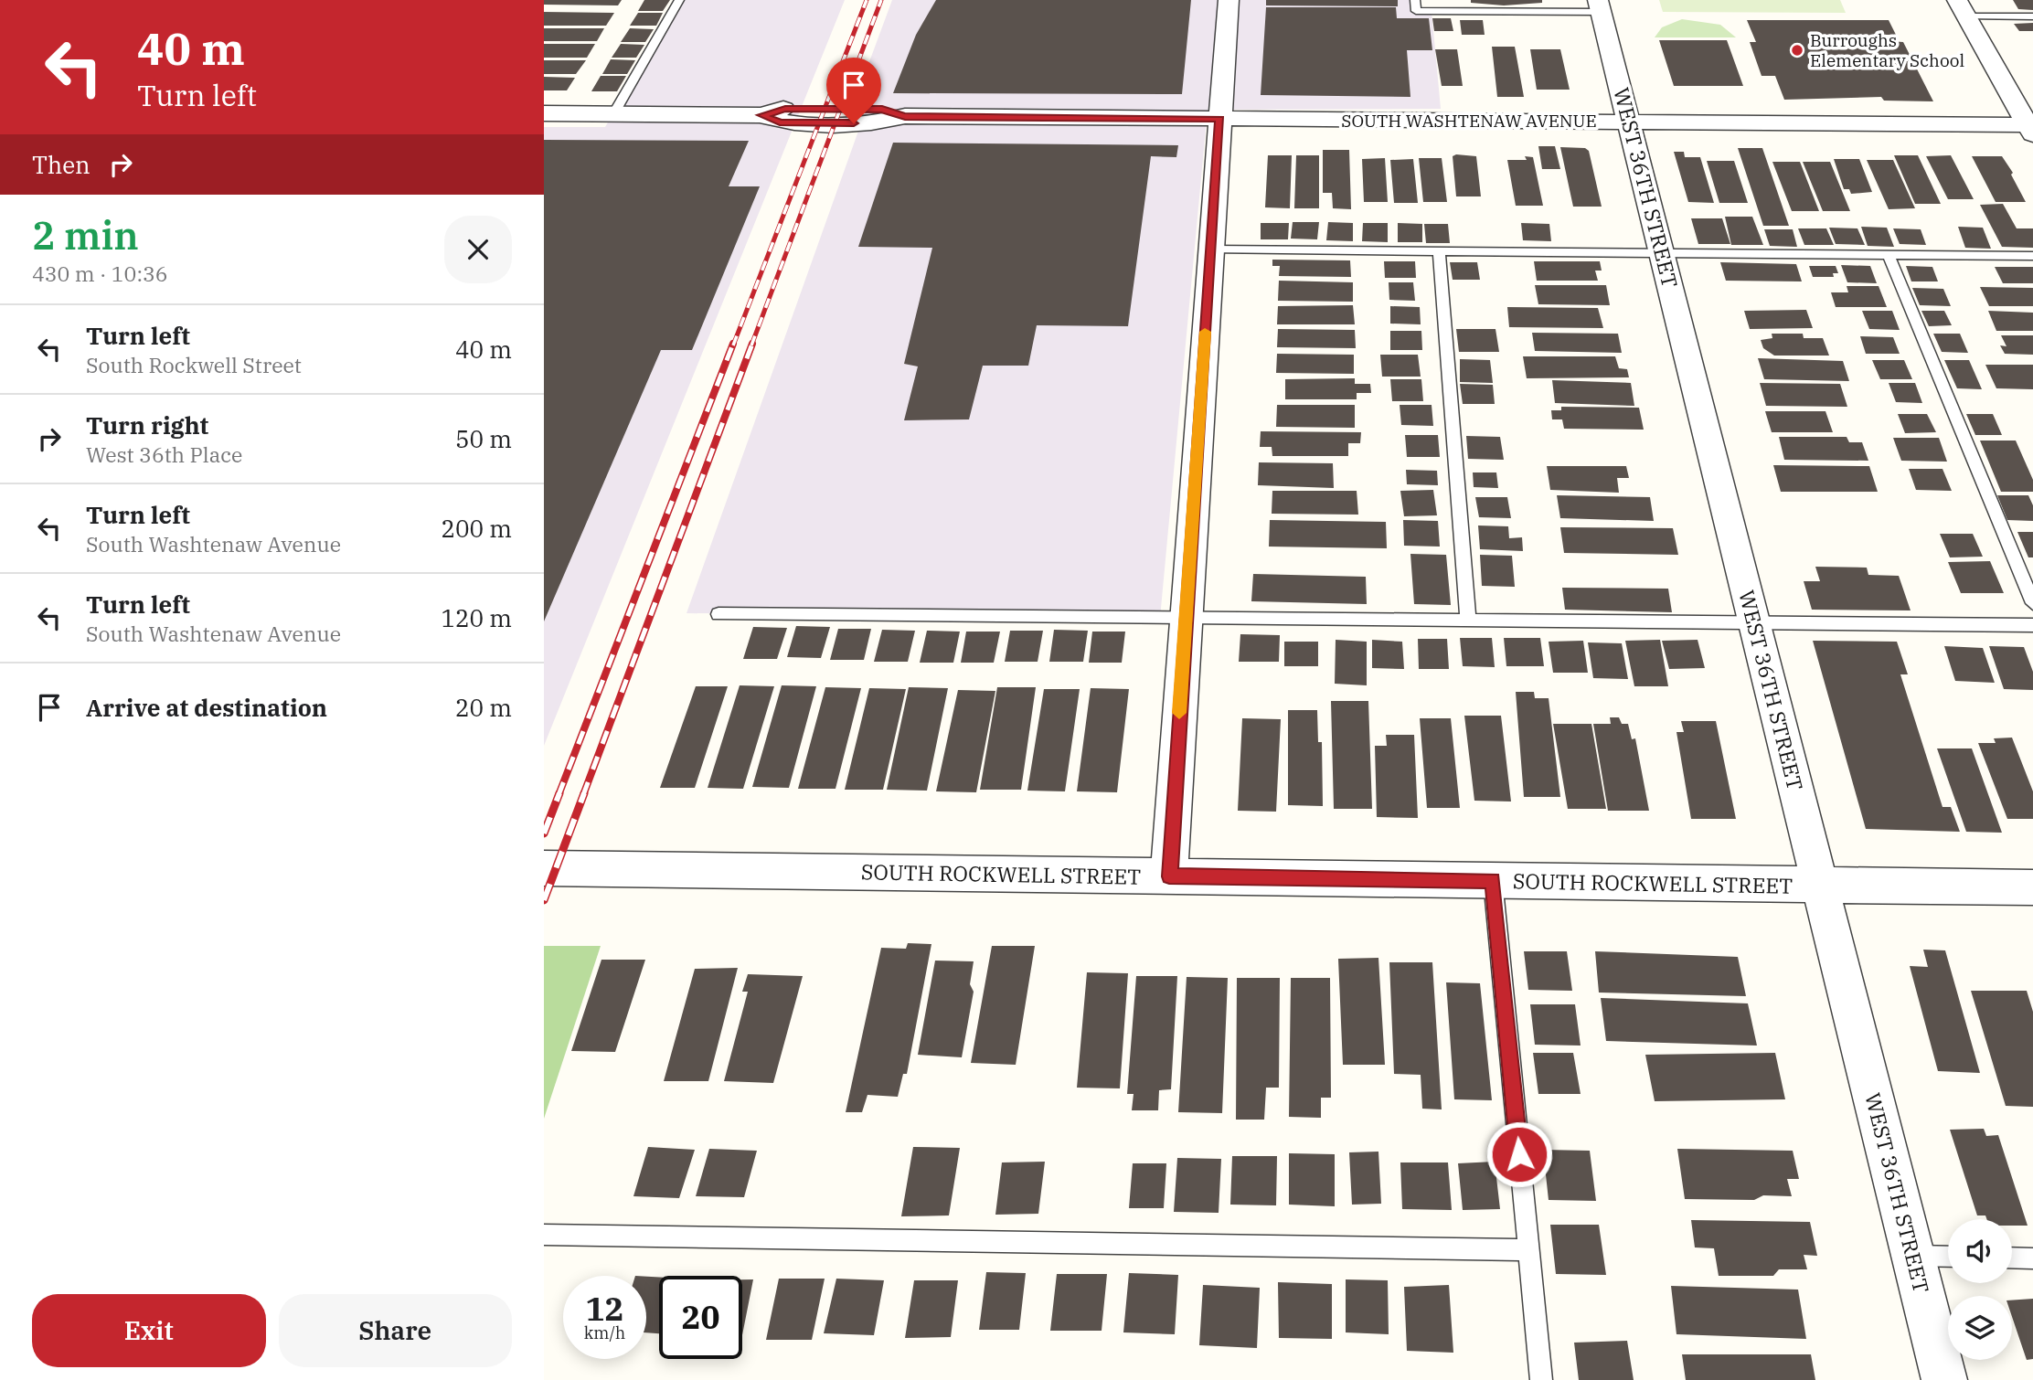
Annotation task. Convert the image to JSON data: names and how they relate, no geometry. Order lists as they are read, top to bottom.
{
  "streets": {
    "street": ["SOUTH WASHTENAW AVENUE", "WEST 36TH STREET", "SOUTH ROCKWELL STREET"]
  },
  "crossings": [
    ["SOUTH WASHTENAW AVENUE", "WEST 36TH STREET"],
    ["WEST 36TH STREET", "SOUTH ROCKWELL STREET"]
  ],
  "places": ["Burroughs Elementary School"],
  "page": {
    "turn": ["40 m", "Turn left"],
    "then": "Then",
    "heading": ["2 min", "430 m · 10:36"],
    "list": [
      {
        "name": "Turn left",
        "note": "South Rockwell Street",
        "value": "40 m"
      },
      {
        "name": "Turn right",
        "note": "West 36th Place",
        "value": "50 m"
      },
      {
        "name": "Turn left",
        "note": "South Washtenaw Avenue",
        "value": "200 m"
      },
      {
        "name": "Turn left",
        "note": "South Washtenaw Avenue",
        "value": "120 m"
      },
      {
        "name": "Arrive at destination",
        "value": "20 m"
      }
    ],
    "speed": "12 km/h",
    "limit": "20",
    "buttons": ["Exit", "Share"]
  }
}
